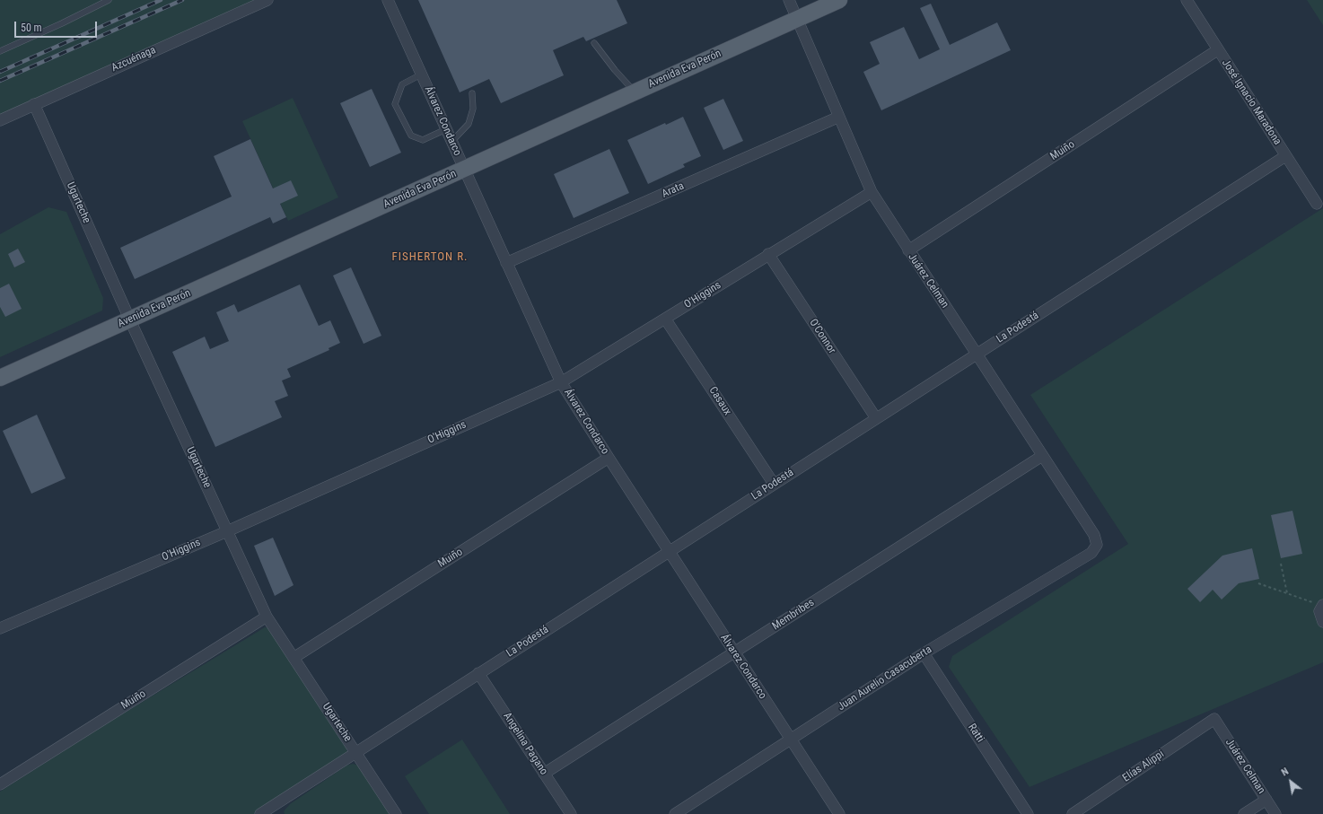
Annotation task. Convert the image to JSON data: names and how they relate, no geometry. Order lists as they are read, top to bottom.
{
  "streets": {
    "main road": ["Avenida Eva Perón"],
    "street": [
      "Azcuénaga",
      "José Ignacio Maradona",
      "Álvarez Condarco",
      "Muiño",
      "Arata",
      "Ugarteche",
      "Juárez Celman",
      "O'Higgins",
      "La Podestá",
      "O'Connor",
      "Casaux",
      "Membribes",
      "Juan Aurelio Casacuberta",
      "Ratti",
      "Angelina Pagano",
      "Elías Alippi"
    ]
  },
  "crossings": [
    ["Azcuénaga", "Ugarteche"],
    ["Avenida Eva Perón", "Álvarez Condarco"],
    ["Avenida Eva Perón", "Ugarteche"],
    ["Avenida Eva Perón", "Juárez Celman"],
    ["José Ignacio Maradona", "Muiño"],
    ["José Ignacio Maradona", "La Podestá"],
    ["Álvarez Condarco", "Muiño"],
    ["Álvarez Condarco", "Arata"],
    ["Álvarez Condarco", "O'Higgins"],
    ["Álvarez Condarco", "La Podestá"],
    ["Álvarez Condarco", "Membribes"],
    ["Álvarez Condarco", "Juan Aurelio Casacuberta"],
    ["Muiño", "Ugarteche"],
    ["Muiño", "Juárez Celman"],
    ["Arata", "Juárez Celman"],
    ["Ugarteche", "O'Higgins"],
    ["Ugarteche", "La Podestá"],
    ["Juárez Celman", "O'Higgins"],
    ["Juárez Celman", "La Podestá"],
    ["Juárez Celman", "Membribes"],
    ["Juárez Celman", "Juan Aurelio Casacuberta"],
    ["Juárez Celman", "Elías Alippi"],
    ["O'Higgins", "O'Connor"],
    ["O'Higgins", "Casaux"],
    ["La Podestá", "O'Connor"],
    ["La Podestá", "Casaux"],
    ["La Podestá", "Angelina Pagano"],
    ["Membribes", "Angelina Pagano"],
    ["Juan Aurelio Casacuberta", "Ratti"]
  ],
  "districts": ["FISHERTON R."],
  "scale_bar": "50 m",
  "north": "top left"
}
